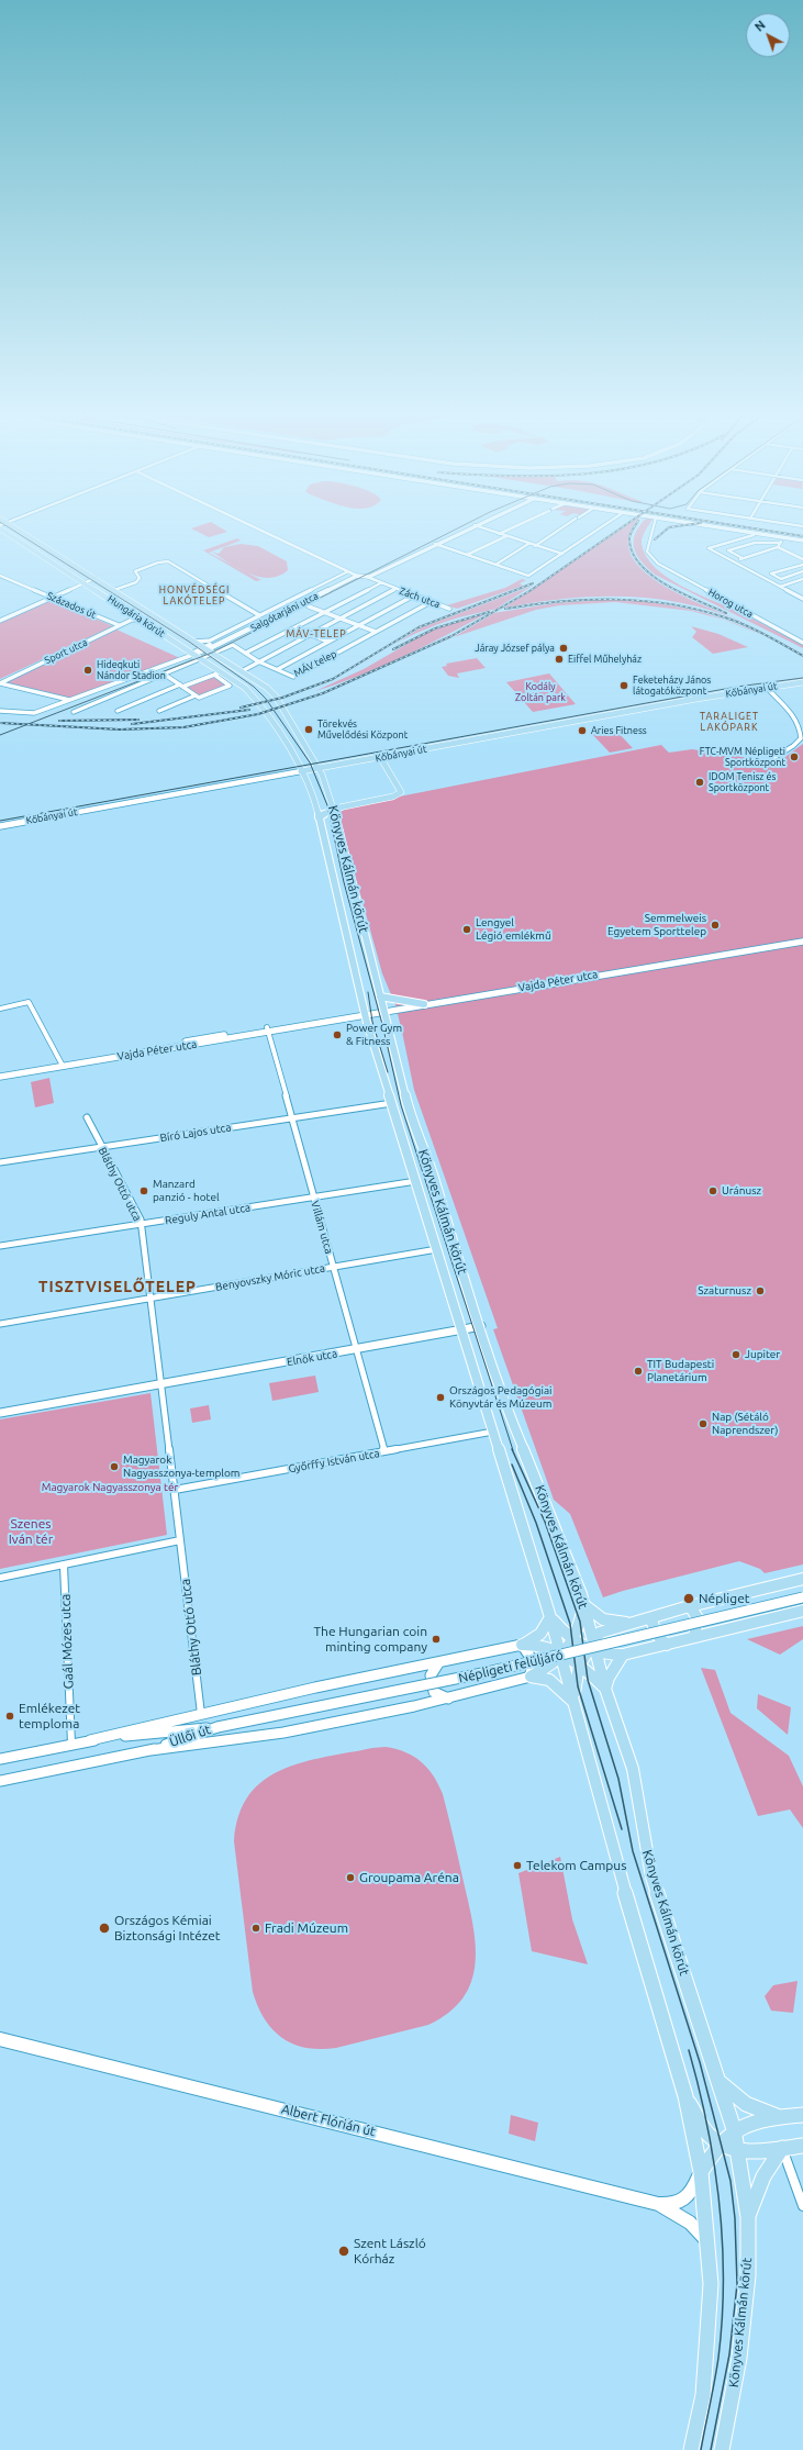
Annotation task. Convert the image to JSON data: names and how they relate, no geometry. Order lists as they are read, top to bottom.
{
  "streets": {
    "main road": ["Hungária körút", "Kőbányai út", "Könyves Kálmán körút"],
    "street": [
      "Zách utca",
      "Horog utca",
      "Százados út",
      "Salgótarjáni utca",
      "Sport utca",
      "MÁV telep",
      "Vajda Péter utca",
      "Bíró Lajos utca",
      "Bláthy Ottó utca",
      "Reguly Antal utca",
      "Villám utca",
      "Benyovszky Móric utca",
      "Elnök utca",
      "Győrffy István utca",
      "Gaál Mózes utca",
      "Népligeti felüljáró",
      "Üllői út",
      "Albert Flórián út"
    ]
  },
  "crossings": [
    ["Zách utca", "MÁV telep"],
    ["Százados út", "Sport utca"],
    ["Salgótarjáni utca", "Hungária körút"],
    ["Salgótarjáni utca", "MÁV telep"],
    ["Hungária körút", "Sport utca"],
    ["Hungária körút", "MÁV telep"],
    ["Hungária körút", "Könyves Kálmán körút"],
    ["Kőbányai út", "Könyves Kálmán körút"],
    ["Könyves Kálmán körút", "Vajda Péter utca"],
    ["Könyves Kálmán körút", "Bíró Lajos utca"],
    ["Könyves Kálmán körút", "Reguly Antal utca"],
    ["Könyves Kálmán körút", "Benyovszky Móric utca"],
    ["Könyves Kálmán körút", "Elnök utca"],
    ["Könyves Kálmán körút", "Győrffy István utca"],
    ["Könyves Kálmán körút", "Albert Flórián út"],
    ["Vajda Péter utca", "Villám utca"],
    ["Bíró Lajos utca", "Bláthy Ottó utca"],
    ["Bíró Lajos utca", "Villám utca"],
    ["Bláthy Ottó utca", "Reguly Antal utca"],
    ["Bláthy Ottó utca", "Benyovszky Móric utca"],
    ["Bláthy Ottó utca", "Elnök utca"],
    ["Reguly Antal utca", "Villám utca"],
    ["Villám utca", "Benyovszky Móric utca"],
    ["Villám utca", "Elnök utca"],
    ["Villám utca", "Győrffy István utca"],
    ["Gaál Mózes utca", "Üllői út"],
    ["Népligeti felüljáró", "Üllői út"]
  ],
  "districts": [
    "HONVÉDSÉGI LAKÓTELEP",
    "MÁV-TELEP",
    "TARALIGET LAKÓPARK",
    "TISZTVISELŐTELEP"
  ],
  "parks": ["Kodály Zoltán park", "Magyarok Nagyasszonya tér", "Szenes Iván tér"],
  "places": [
    "Járay József pálya",
    "Eiffel Műhelyház",
    "Hidegkuti Nándor Stadion",
    "Feketeházy János látogatóközpont",
    "Törekvés Művelődési Központ",
    "Aries Fitness",
    "FTC-MVM Népligeti Sportközpont",
    "IDOM Tenisz és Sportközpont",
    "Semmelweis Egyetem Sporttelep",
    "Lengyel Légió emlékmű",
    "Power Gym & Fitness",
    "Manzard panzió - hotel",
    "Uránusz",
    "Szaturnusz",
    "Jupiter",
    "TIT Budapesti Planetárium",
    "Országos Pedagógiai Könyvtár és Múzeum",
    "Nap (Sétáló Naprendszer)",
    "Magyarok Nagyasszonya-templom",
    "Népliget",
    "The Hungarian coin minting company",
    "Emlékezet temploma",
    "Telekom Campus",
    "Groupama Aréna",
    "Országos Kémiai Biztonsági Intézet",
    "Fradi Múzeum",
    "Szent László Kórház"
  ],
  "north": "top left"
}
